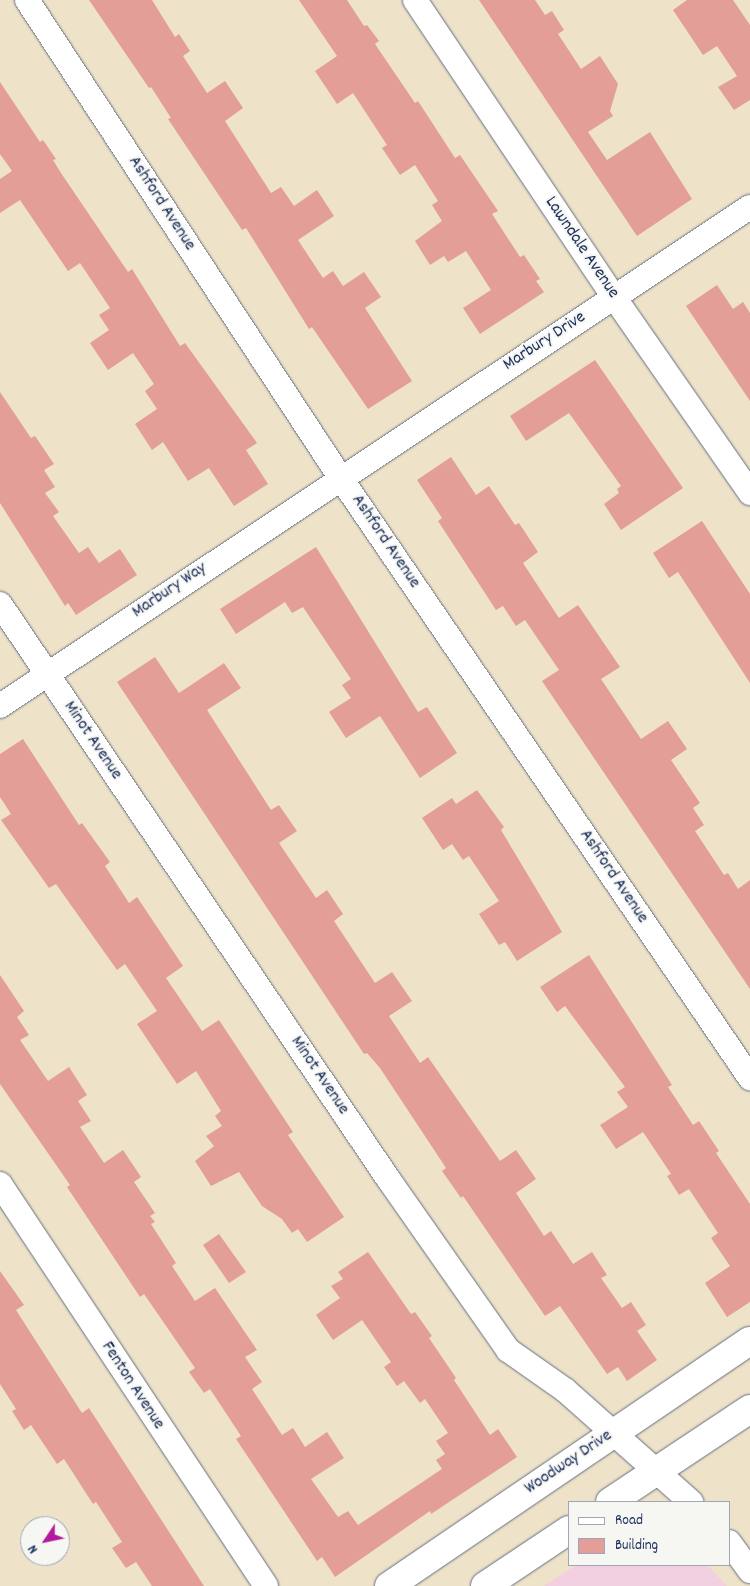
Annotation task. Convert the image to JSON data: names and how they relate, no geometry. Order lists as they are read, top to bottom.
{
  "streets": {
    "street": [
      "Ashford Avenue",
      "Lawndale Avenue",
      "Marbury Drive",
      "Marbury Way",
      "Minot Avenue",
      "Fenton Avenue",
      "Woodway Drive"
    ]
  },
  "crossings": [
    ["Ashford Avenue", "Marbury Drive"],
    ["Ashford Avenue", "Marbury Way"],
    ["Lawndale Avenue", "Marbury Drive"],
    ["Marbury Drive", "Marbury Way"],
    ["Marbury Way", "Minot Avenue"],
    ["Minot Avenue", "Woodway Drive"]
  ],
  "legend": ["Road", "Building"],
  "north": "bottom left"
}
